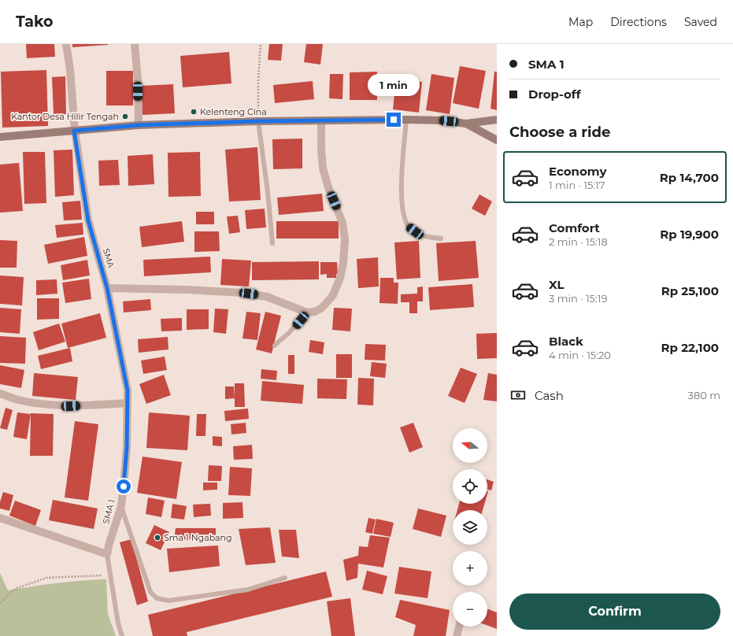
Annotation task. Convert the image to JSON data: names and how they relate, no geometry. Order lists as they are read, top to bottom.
{
  "streets": {
    "street": ["SMA", "SMA 1"]
  },
  "crossings": [
    ["SMA", "SMA 1"]
  ],
  "places": ["Kelenteng Cina", "Kantor Desa Hilir Tengah", "Sma 1 Ngabang"],
  "north": "left",
  "page": {
    "header": "Tako",
    "nav": ["Map", "Directions", "Saved"],
    "banner": ["SMA 1", "Drop-off"],
    "bubble": "1 min",
    "heading": "Choose a ride",
    "list": [
      {
        "name": "Economy",
        "note": "1 min · 15:17",
        "value": "Rp 14,700"
      },
      {
        "name": "Comfort",
        "note": "2 min · 15:18",
        "value": "Rp 19,900"
      },
      {
        "name": "XL",
        "note": "3 min · 15:19",
        "value": "Rp 25,100"
      },
      {
        "name": "Black",
        "note": "4 min · 15:20",
        "value": "Rp 22,100"
      }
    ],
    "pay": ["Cash", "380 m"],
    "map_buttons": ["+", "−"],
    "buttons": "Confirm"
  }
}
